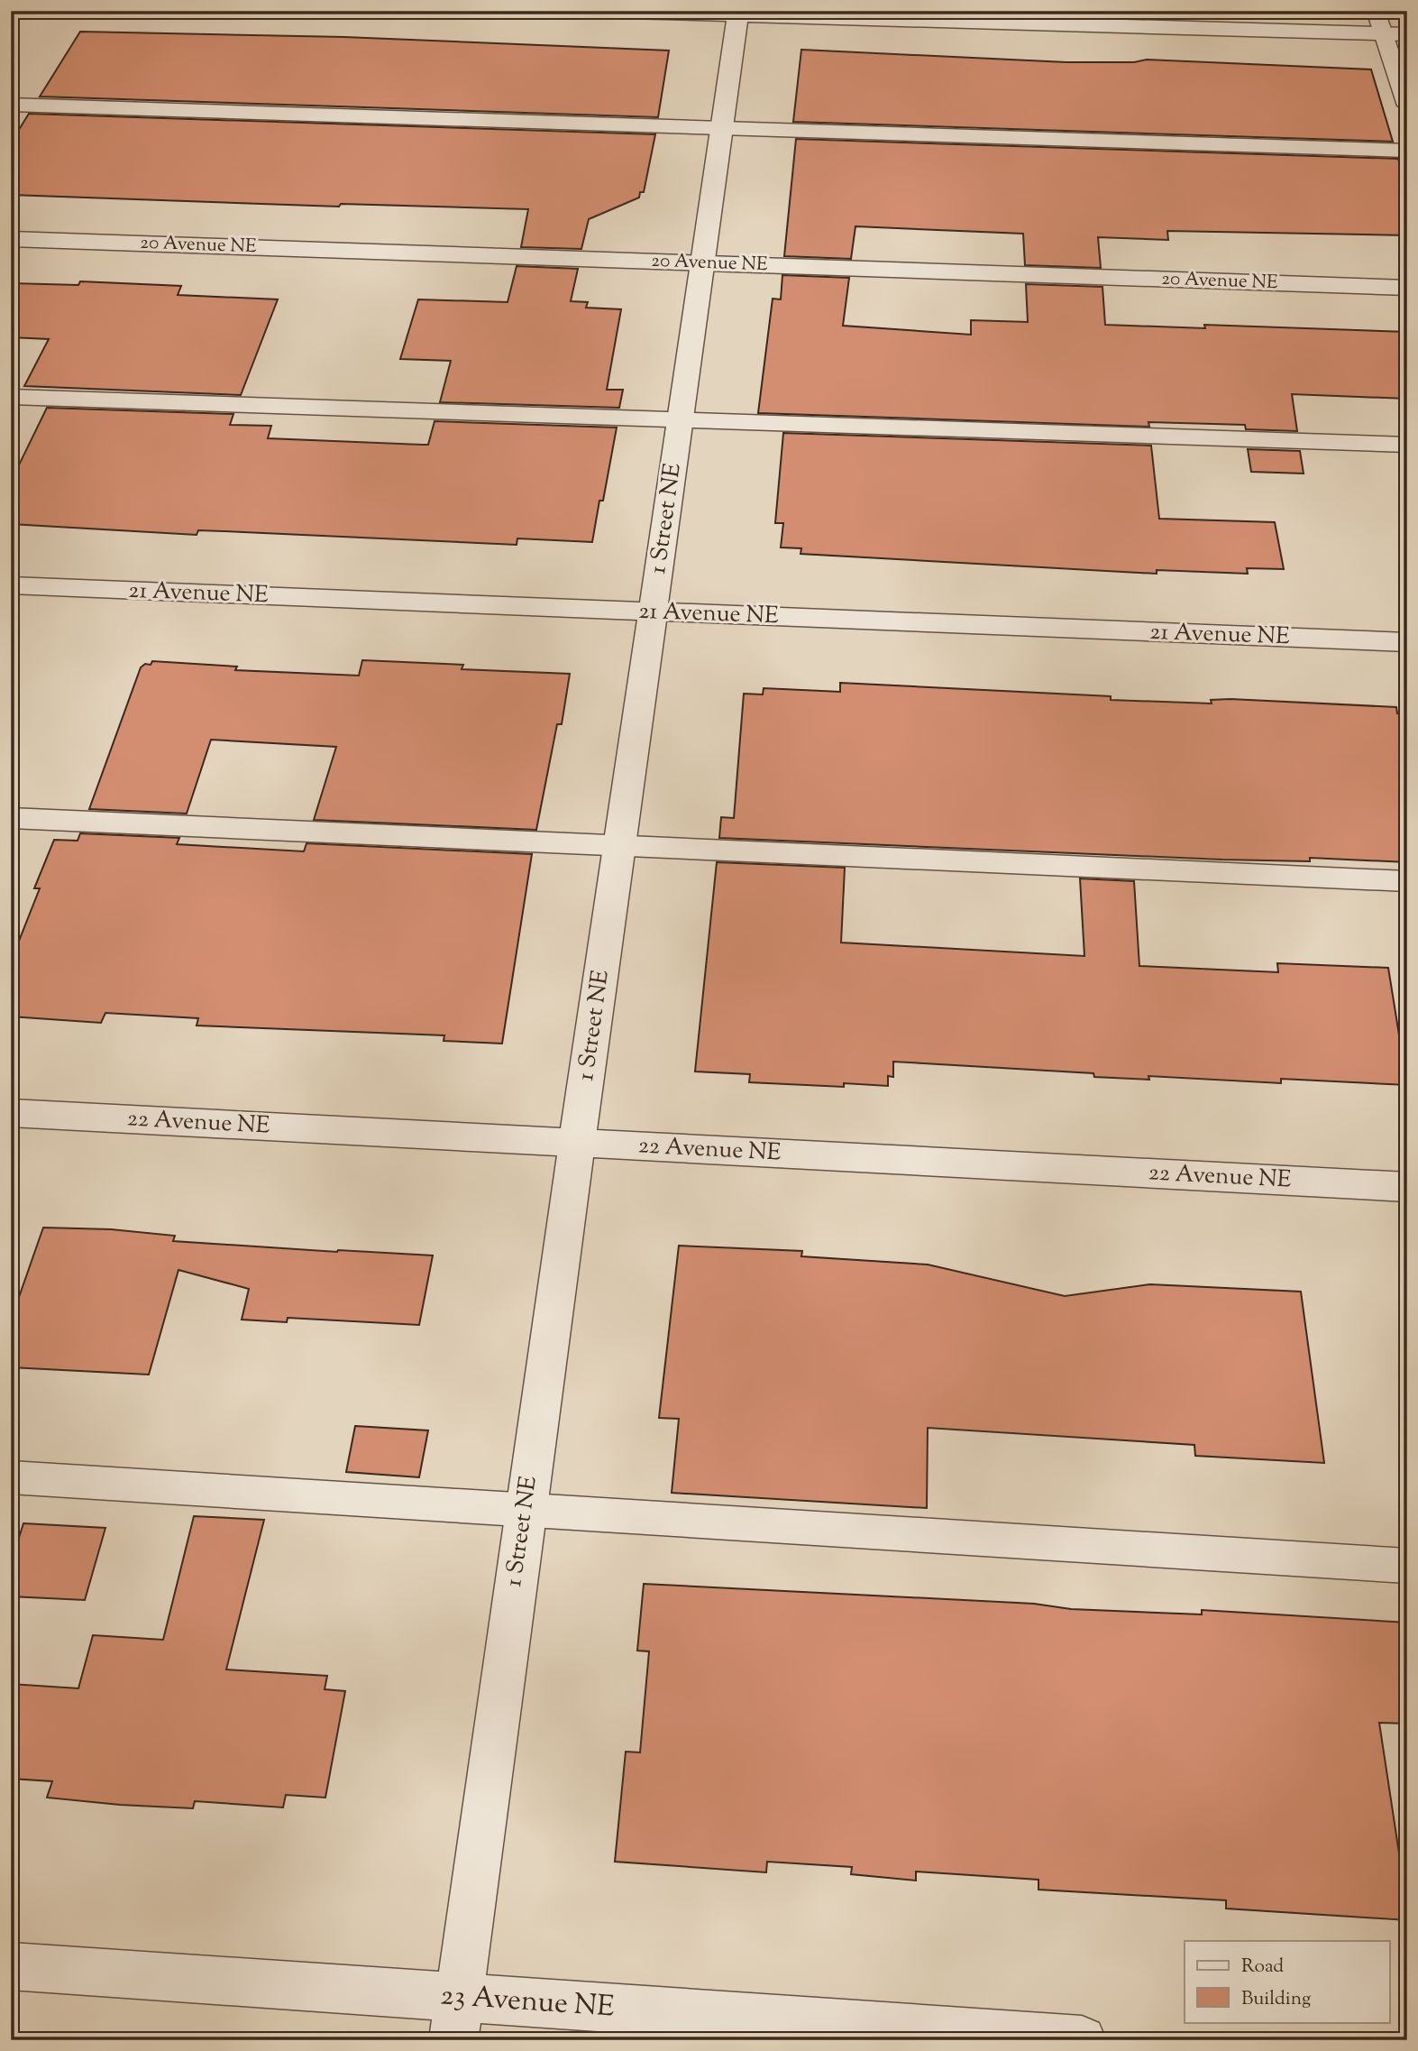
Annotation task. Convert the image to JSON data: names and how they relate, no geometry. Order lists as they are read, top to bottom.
{
  "streets": {
    "street": [
      "20 Avenue NE",
      "1 Street NE",
      "21 Avenue NE",
      "22 Avenue NE",
      "23 Avenue NE"
    ]
  },
  "crossings": [
    ["20 Avenue NE", "1 Street NE"],
    ["1 Street NE", "21 Avenue NE"],
    ["1 Street NE", "22 Avenue NE"],
    ["1 Street NE", "23 Avenue NE"]
  ],
  "legend": ["Road", "Building"]
}
